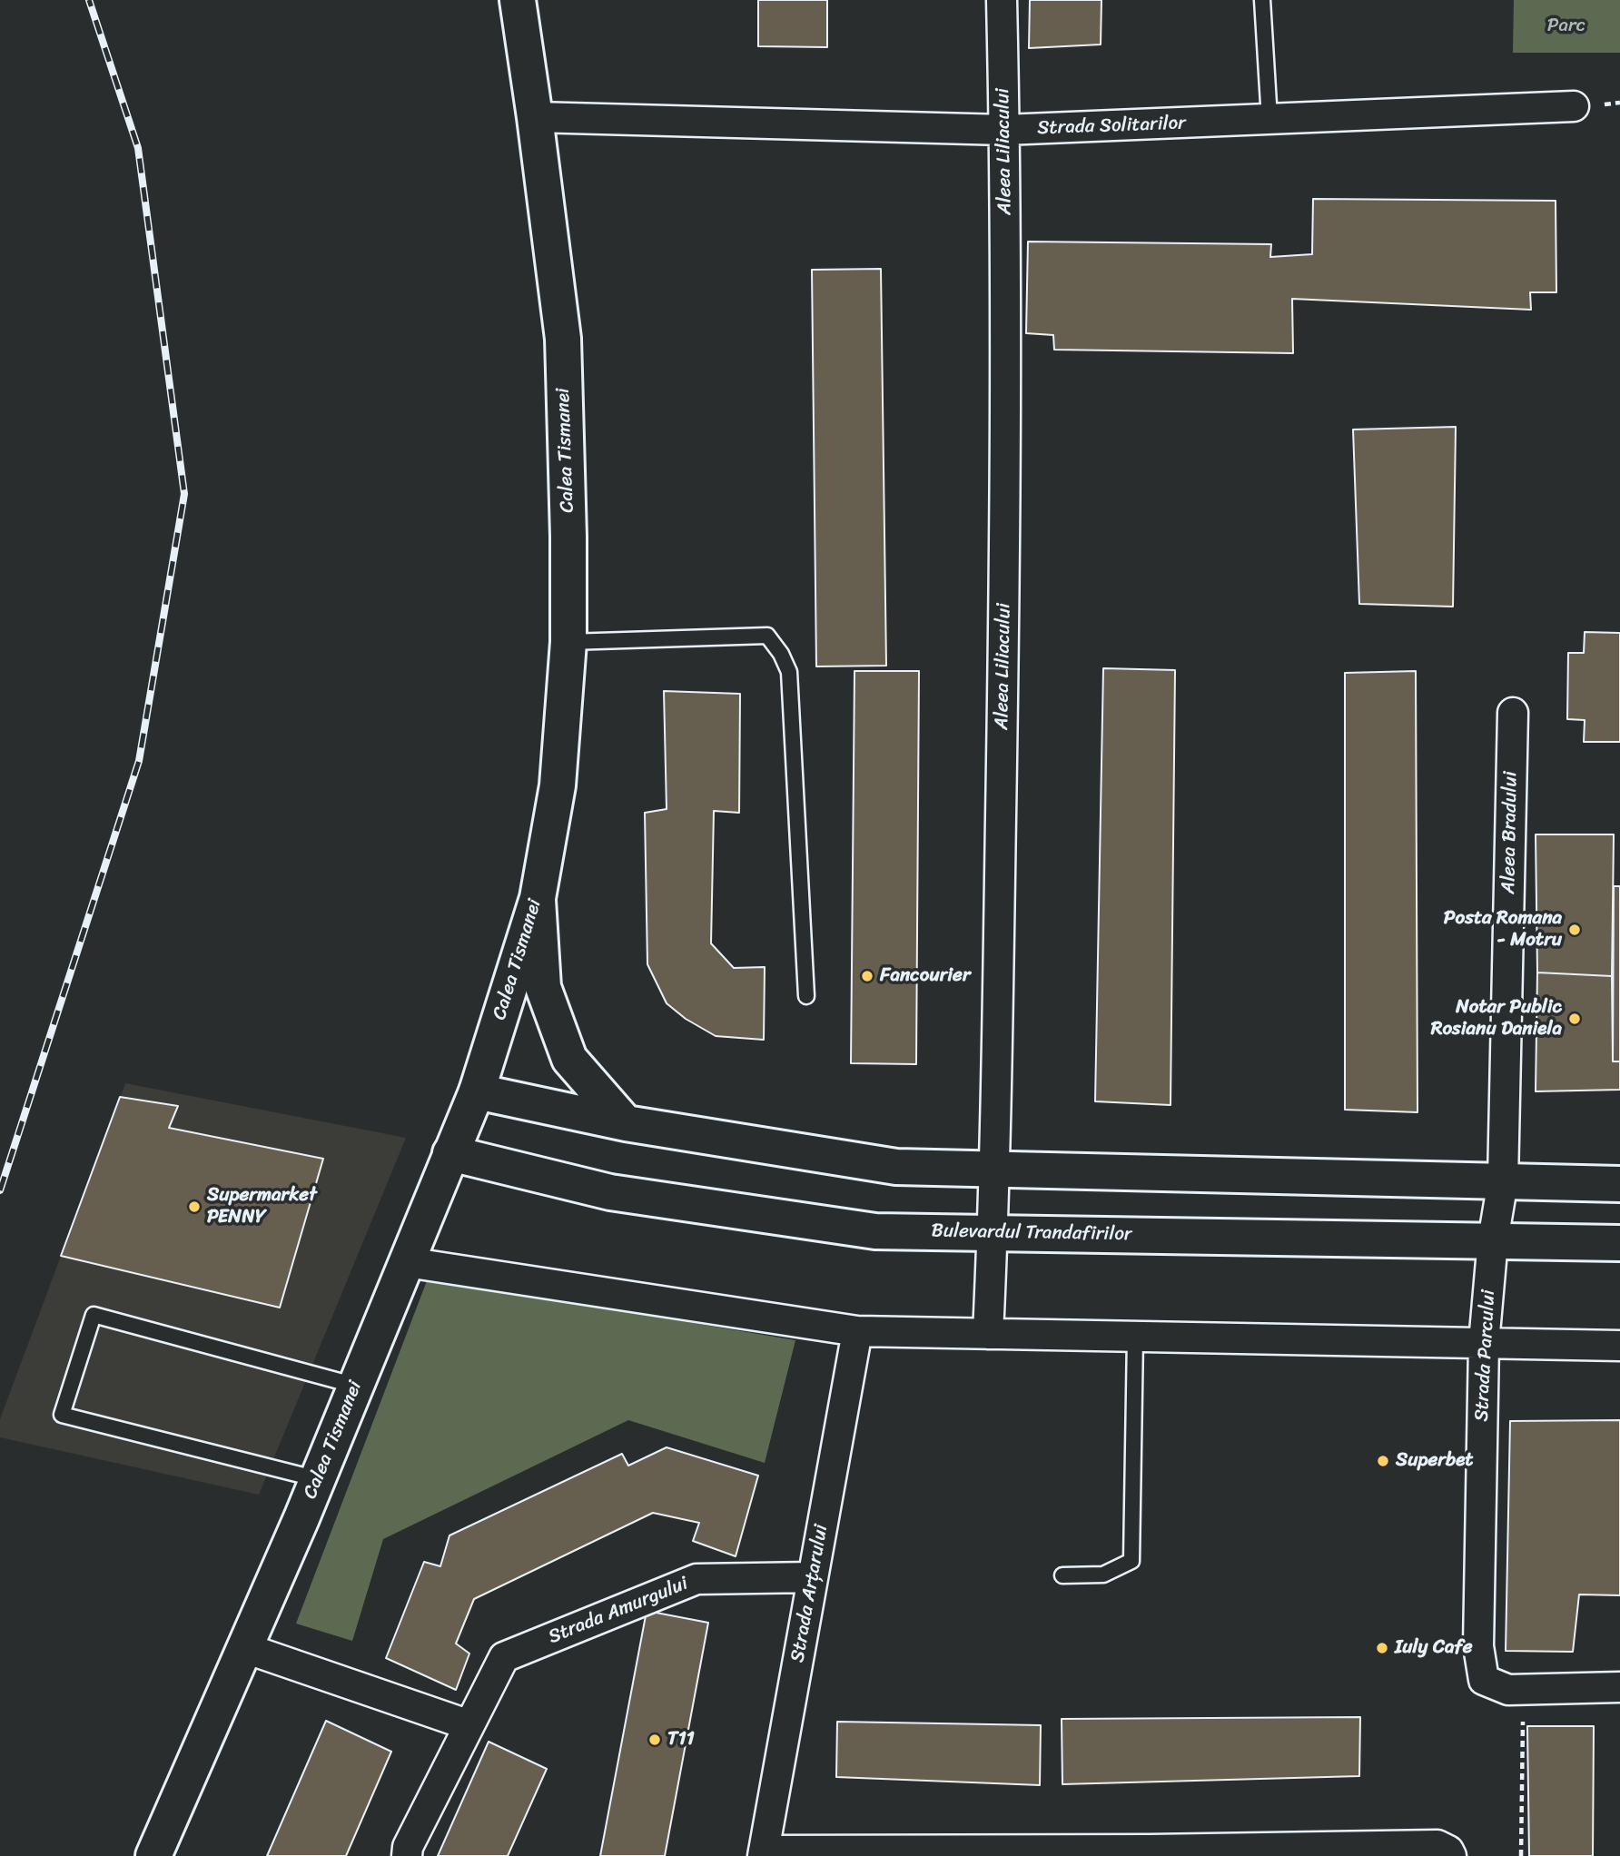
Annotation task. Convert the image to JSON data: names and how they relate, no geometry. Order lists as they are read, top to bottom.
{
  "streets": {
    "street": [
      "Strada Solitarilor",
      "Aleea Liliacului",
      "Calea Tismanei",
      "Aleea Bradului",
      "Bulevardul Trandafirilor",
      "Strada Parcului",
      "Strada Arțarului",
      "Strada Amurgului"
    ]
  },
  "crossings": [
    ["Strada Solitarilor", "Aleea Liliacului"],
    ["Strada Solitarilor", "Calea Tismanei"],
    ["Aleea Liliacului", "Bulevardul Trandafirilor"],
    ["Calea Tismanei", "Bulevardul Trandafirilor"],
    ["Aleea Bradului", "Strada Parcului"],
    ["Bulevardul Trandafirilor", "Strada Parcului"],
    ["Strada Arțarului", "Strada Amurgului"]
  ],
  "parks": ["Parc"],
  "places": [
    "Posta Romana - Motru",
    "Fancourier",
    "Notar Public Rosianu Daniela",
    "Supermarket PENNY",
    "Superbet",
    "Iuly Cafe",
    "T11"
  ]
}
